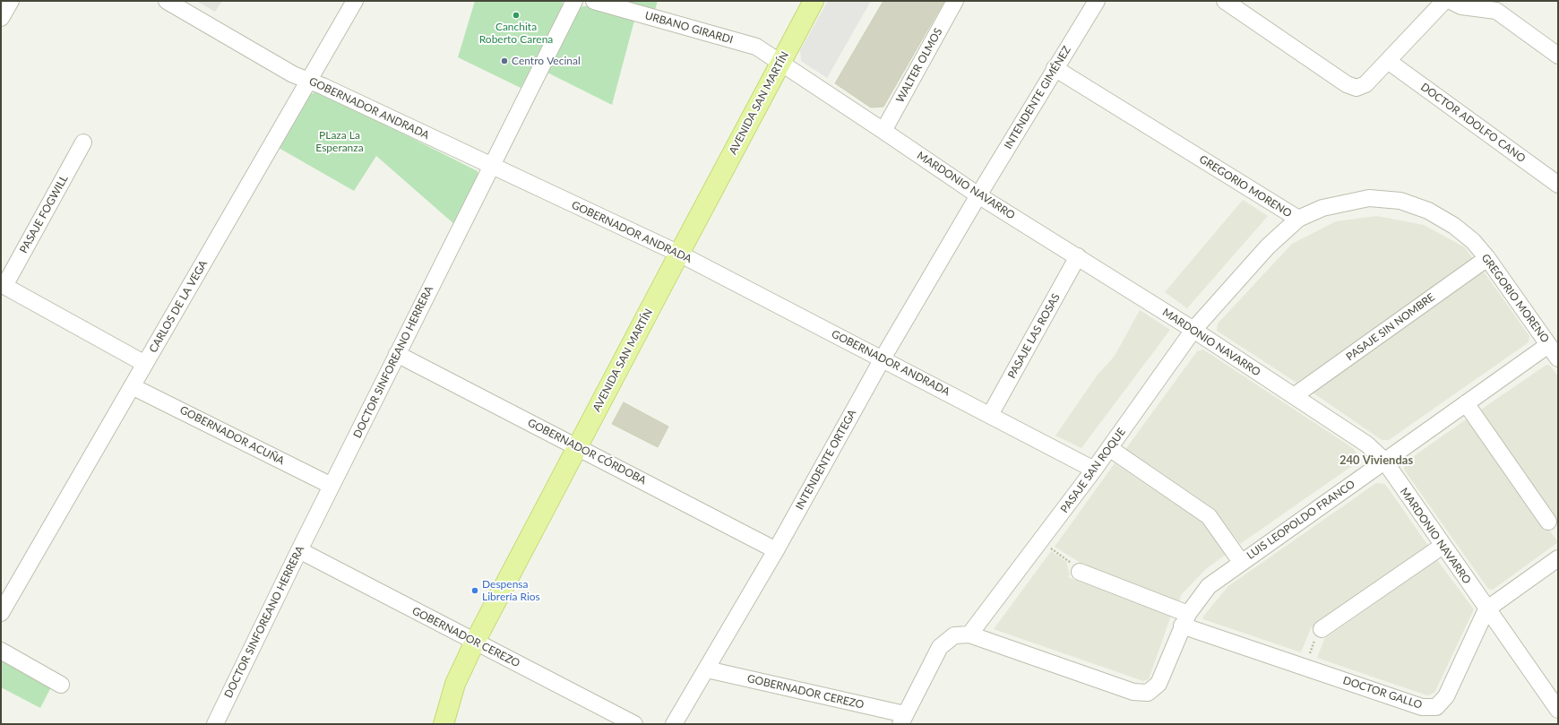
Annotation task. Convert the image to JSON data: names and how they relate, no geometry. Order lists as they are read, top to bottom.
{
  "streets": {
    "main road": ["AVENIDA SAN MARTÍN"],
    "street": [
      "URBANO GIRARDI",
      "WALTER OLMOS",
      "INTENDENTE GIMÉNEZ",
      "GOBERNADOR ANDRADA",
      "DOCTOR ADOLFO CANO",
      "MARDONIO NAVARRO",
      "GREGORIO MORENO",
      "PASAJE FOGWILL",
      "CARLOS DE LA VEGA",
      "PASAJE SIN NOMBRE",
      "PASAJE LAS ROSAS",
      "DOCTOR SINFOREANO HERRERA",
      "GOBERNADOR ACUÑA",
      "GOBERNADOR CÓRDOBA",
      "INTENDENTE ORTEGA",
      "PASAJE SAN ROQUE",
      "LUIS LEOPOLDO FRANCO",
      "GOBERNADOR CEREZO",
      "DOCTOR GALLO"
    ]
  },
  "crossings": [
    ["URBANO GIRARDI", "AVENIDA SAN MARTÍN"],
    ["URBANO GIRARDI", "MARDONIO NAVARRO"],
    ["WALTER OLMOS", "MARDONIO NAVARRO"],
    ["INTENDENTE GIMÉNEZ", "MARDONIO NAVARRO"],
    ["INTENDENTE GIMÉNEZ", "GREGORIO MORENO"],
    ["INTENDENTE GIMÉNEZ", "INTENDENTE ORTEGA"],
    ["AVENIDA SAN MARTÍN", "GOBERNADOR ANDRADA"],
    ["AVENIDA SAN MARTÍN", "MARDONIO NAVARRO"],
    ["AVENIDA SAN MARTÍN", "GOBERNADOR CÓRDOBA"],
    ["AVENIDA SAN MARTÍN", "GOBERNADOR CEREZO"],
    ["GOBERNADOR ANDRADA", "CARLOS DE LA VEGA"],
    ["GOBERNADOR ANDRADA", "PASAJE LAS ROSAS"],
    ["GOBERNADOR ANDRADA", "DOCTOR SINFOREANO HERRERA"],
    ["GOBERNADOR ANDRADA", "INTENDENTE ORTEGA"],
    ["GOBERNADOR ANDRADA", "PASAJE SAN ROQUE"],
    ["MARDONIO NAVARRO", "PASAJE SIN NOMBRE"],
    ["MARDONIO NAVARRO", "PASAJE LAS ROSAS"],
    ["MARDONIO NAVARRO", "INTENDENTE ORTEGA"],
    ["MARDONIO NAVARRO", "PASAJE SAN ROQUE"],
    ["MARDONIO NAVARRO", "LUIS LEOPOLDO FRANCO"],
    ["MARDONIO NAVARRO", "DOCTOR GALLO"],
    ["GREGORIO MORENO", "PASAJE SIN NOMBRE"],
    ["GREGORIO MORENO", "PASAJE SAN ROQUE"],
    ["GREGORIO MORENO", "LUIS LEOPOLDO FRANCO"],
    ["CARLOS DE LA VEGA", "GOBERNADOR ACUÑA"],
    ["DOCTOR SINFOREANO HERRERA", "GOBERNADOR ACUÑA"],
    ["DOCTOR SINFOREANO HERRERA", "GOBERNADOR CÓRDOBA"],
    ["DOCTOR SINFOREANO HERRERA", "GOBERNADOR CEREZO"],
    ["GOBERNADOR CÓRDOBA", "INTENDENTE ORTEGA"],
    ["INTENDENTE ORTEGA", "GOBERNADOR CEREZO"],
    ["PASAJE SAN ROQUE", "LUIS LEOPOLDO FRANCO"],
    ["LUIS LEOPOLDO FRANCO", "DOCTOR GALLO"]
  ],
  "districts": ["240 Viviendas"],
  "parks": ["PLaza La Esperanza"],
  "places": ["Canchita Roberto Carena", "Centro Vecinal", "Despensa Librería Rios"]
}
